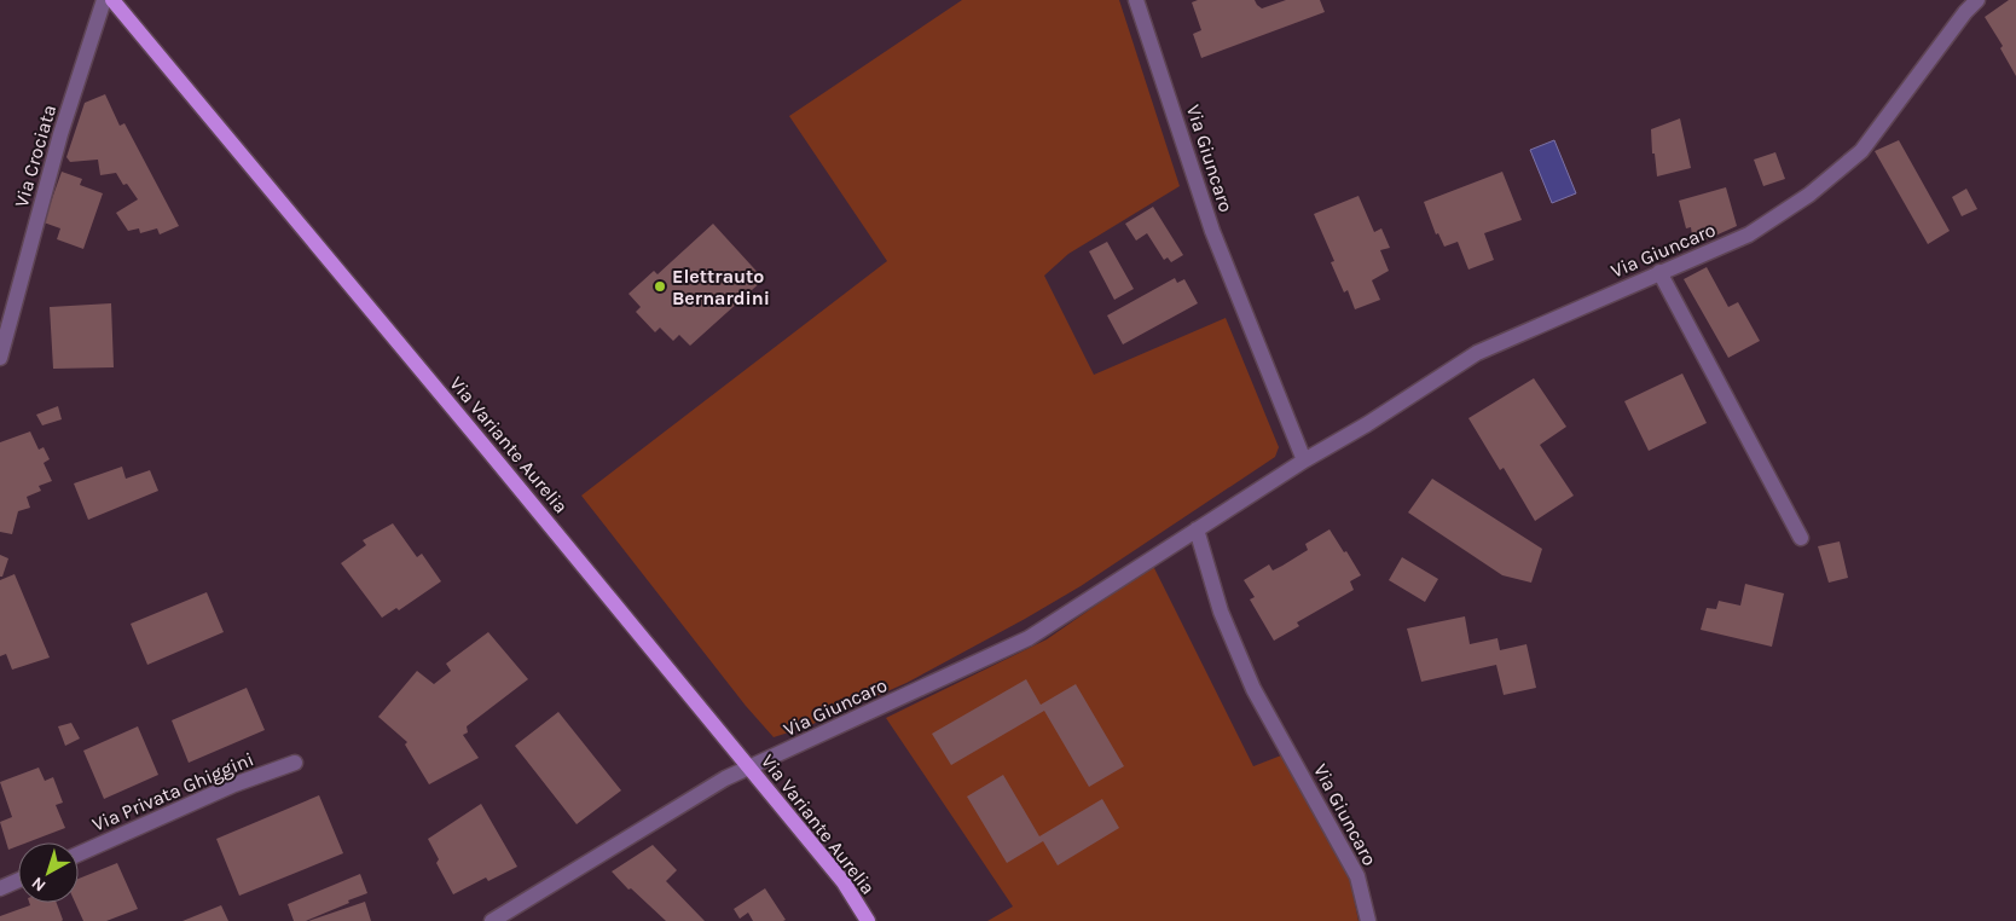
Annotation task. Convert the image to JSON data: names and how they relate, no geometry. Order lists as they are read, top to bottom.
{
  "streets": {
    "main road": ["Via Variante Aurelia"],
    "street": ["Via Crociata", "Via Giuncaro", "Via Privata Ghiggini"]
  },
  "crossings": [
    ["Via Giuncaro", "Via Variante Aurelia"]
  ],
  "places": ["Elettrauto Bernardini"],
  "north": "bottom left"
}
